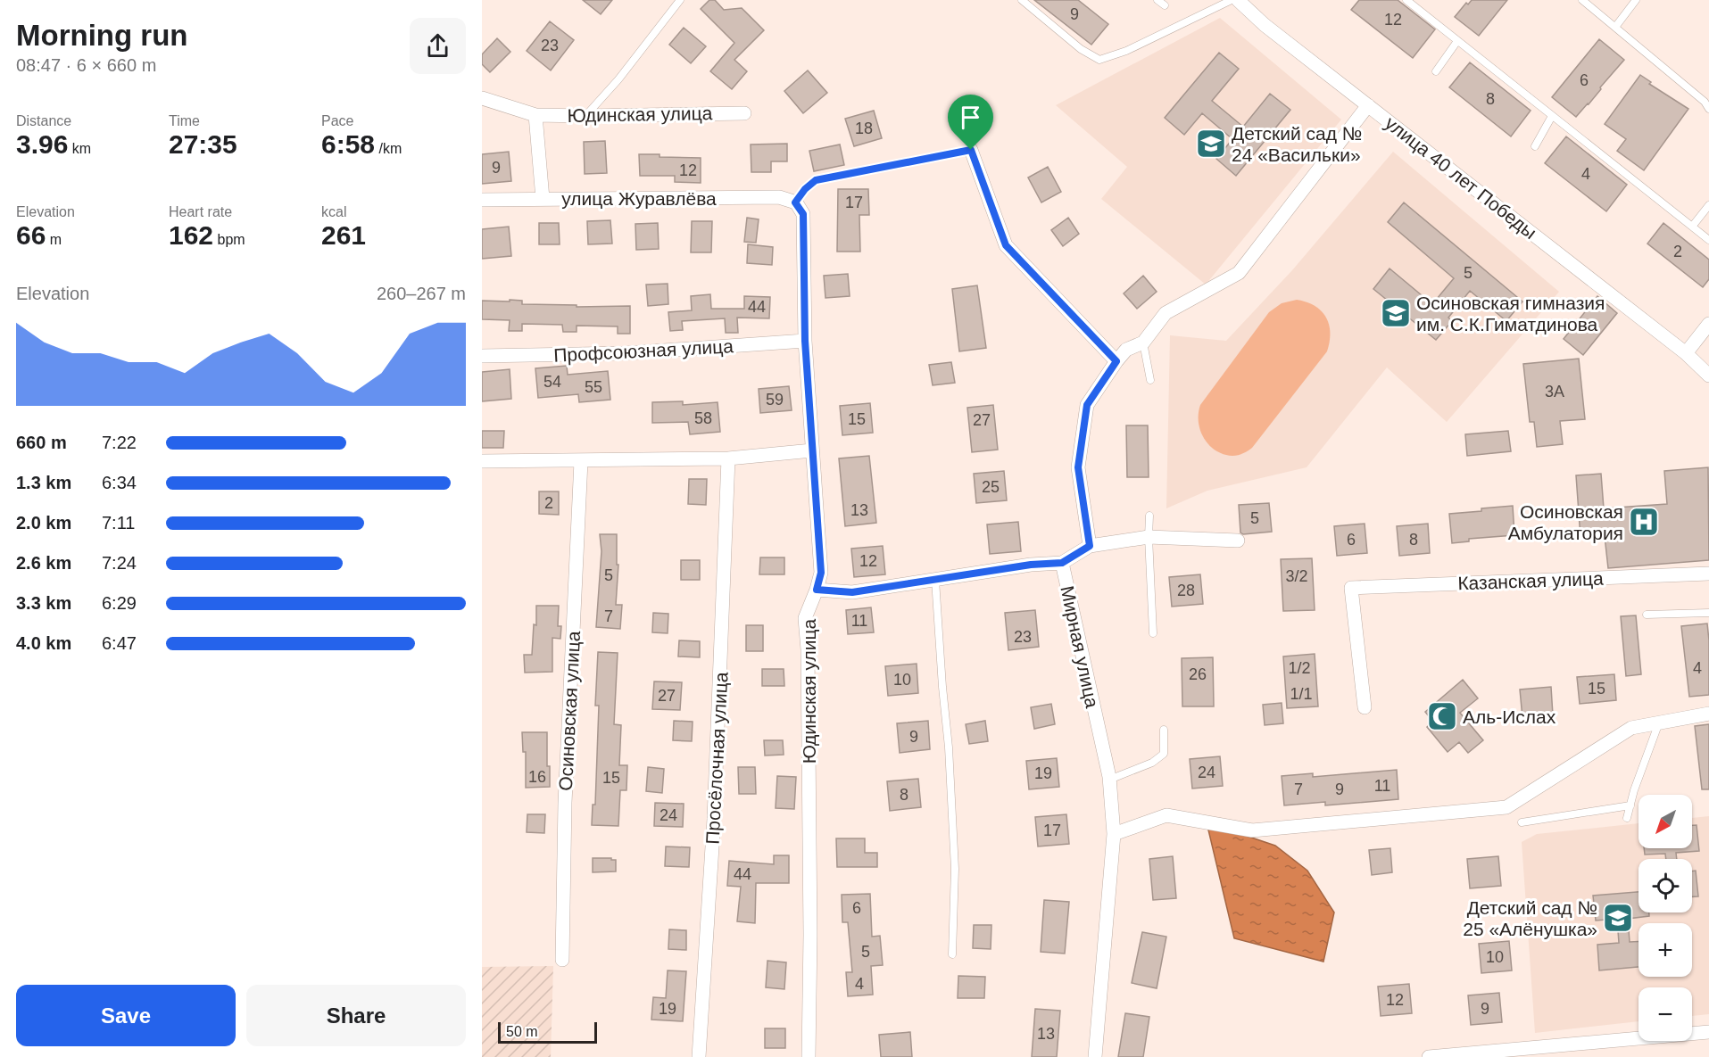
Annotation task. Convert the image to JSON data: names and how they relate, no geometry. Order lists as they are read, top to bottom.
{
  "streets": {
    "street": [
      "Юдинская улица",
      "улица 40 лет Победы",
      "улица Журавлёва",
      "Профсоюзная улица",
      "Казанская улица",
      "Мирная улица",
      "Осиновская улица",
      "Просёлочная улица"
    ]
  },
  "crossings": [
    ["Юдинская улица", "улица Журавлёва"],
    ["Юдинская улица", "Профсоюзная улица"]
  ],
  "places": {
    "school or university": ["Детский сад № 24 «Васильки»", "Осиновская гимназия им. С.К.Гиматдинова", "Детский сад № 25 «Алёнушка»"],
    "hospital": ["Осиновская Амбулатория"],
    "mosque": ["Аль-Ислах"]
  },
  "house_numbers": [
    "9",
    "12",
    "23",
    "6",
    "8",
    "18",
    "9",
    "12",
    "4",
    "17",
    "2",
    "5",
    "44",
    "54",
    "55",
    "3А",
    "59",
    "58",
    "15",
    "27",
    "25",
    "2",
    "13",
    "5",
    "6",
    "8",
    "12",
    "5",
    "3/2",
    "28",
    "7",
    "11",
    "23",
    "1/2",
    "4",
    "26",
    "10",
    "15",
    "1/1",
    "27",
    "9",
    "24",
    "19",
    "16",
    "15",
    "11",
    "7",
    "9",
    "8",
    "24",
    "17",
    "44",
    "6",
    "5",
    "10",
    "4",
    "12",
    "19",
    "9",
    "13"
  ],
  "scale_bar": "50 m",
  "north": "bottom left",
  "page": {
    "heading": ["Morning run", "08:47 · 6 × 660 m"],
    "stats": [
      ["Distance", "3.96 km"],
      ["Time", "27:35"],
      ["Pace", "6:58 /km"],
      ["Elevation", "66 m"],
      ["Heart rate", "162 bpm"],
      ["kcal", "261"]
    ],
    "chart": ["Elevation", "260–267 m"],
    "list": [
      {
        "name": "660 m",
        "note": "7:22"
      },
      {
        "name": "1.3 km",
        "note": "6:34"
      },
      {
        "name": "2.0 km",
        "note": "7:11"
      },
      {
        "name": "2.6 km",
        "note": "7:24"
      },
      {
        "name": "3.3 km",
        "note": "6:29"
      },
      {
        "name": "4.0 km",
        "note": "6:47"
      }
    ],
    "map_buttons": ["+", "−"],
    "buttons": ["Save", "Share"],
    "scale": "50 m"
  }
}
